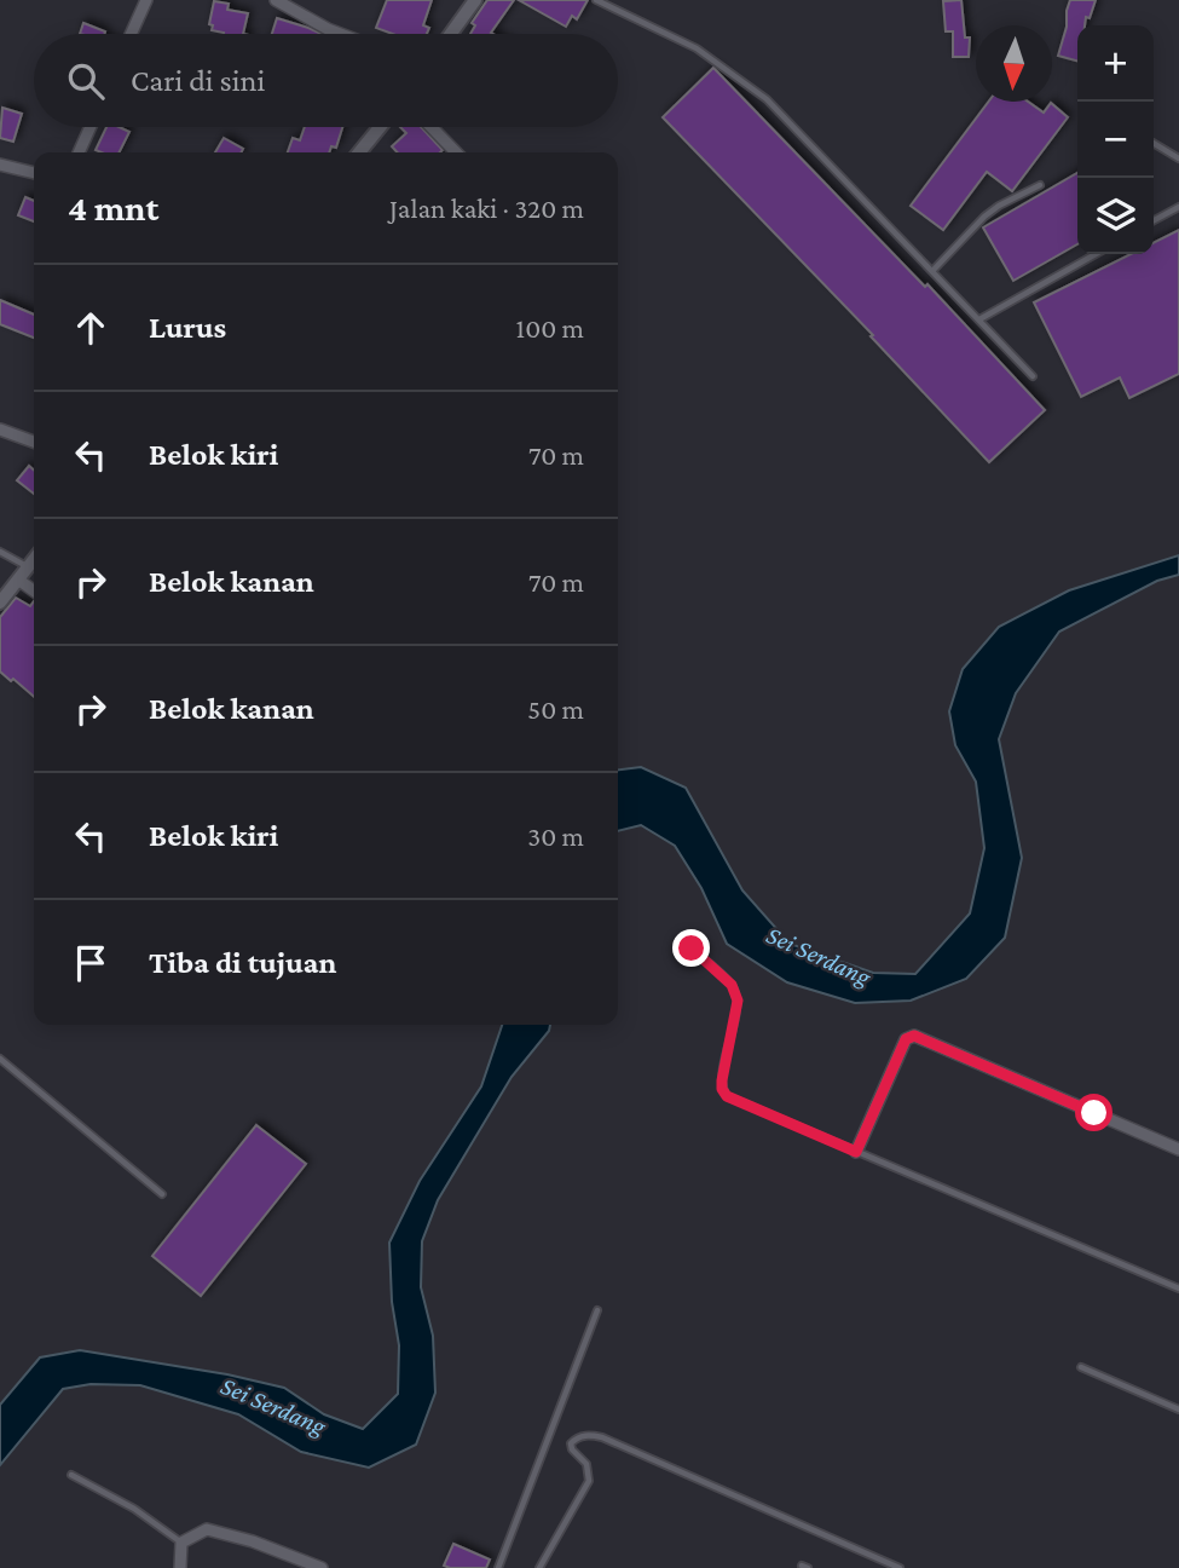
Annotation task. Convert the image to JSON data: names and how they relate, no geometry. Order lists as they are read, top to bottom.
{
  "water": ["Sei Serdang"],
  "north": "bottom",
  "page": {
    "map_buttons": ["+", "−"],
    "search": "Cari di sini",
    "heading": ["4 mnt", "Jalan kaki · 320 m"],
    "list": [
      ["Lurus", "100 m"],
      ["Belok kiri", "70 m"],
      ["Belok kanan", "70 m"],
      ["Belok kanan", "50 m"],
      ["Belok kiri", "30 m"],
      "Tiba di tujuan"
    ]
  }
}
